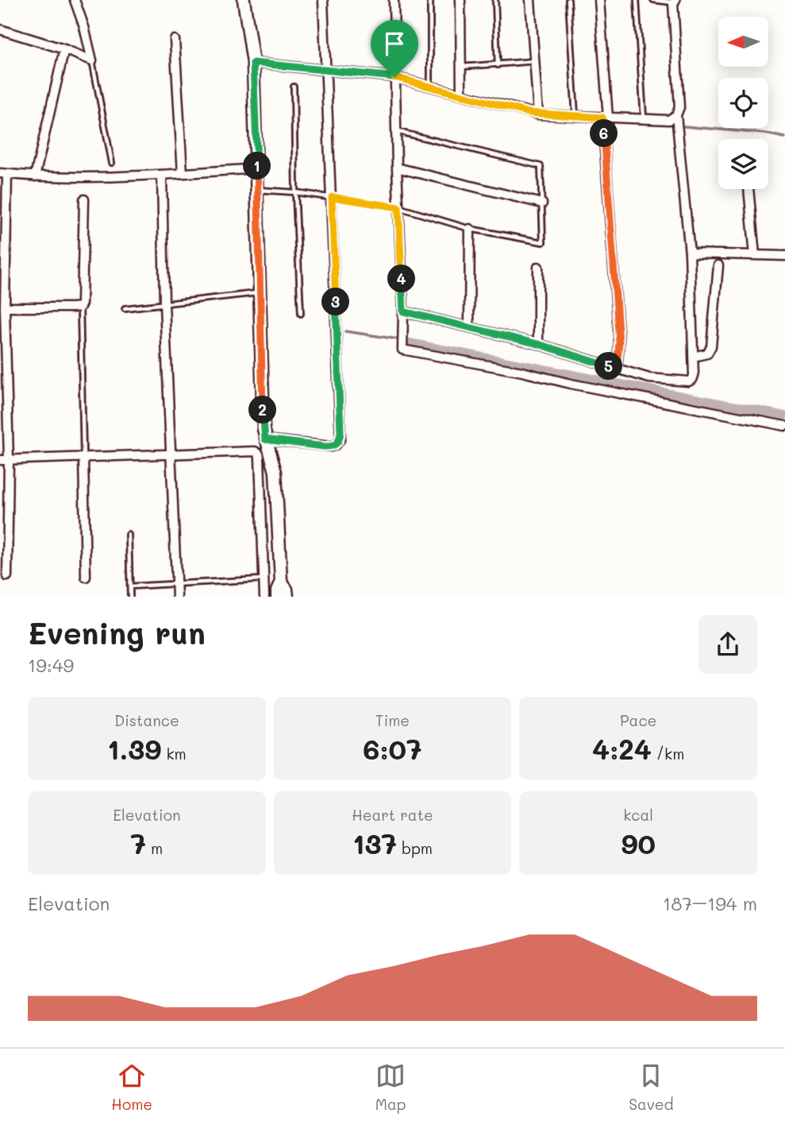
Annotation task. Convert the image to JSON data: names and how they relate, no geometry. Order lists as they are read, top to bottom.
{
  "north": "left",
  "page": {
    "pins": [
      "6",
      "1",
      "4",
      "3",
      "5",
      "2"
    ],
    "heading": ["Evening run", "19:49"],
    "stats": [
      ["Distance", "1.39 km"],
      ["Time", "6:07"],
      ["Pace", "4:24 /km"],
      ["Elevation", "7 m"],
      ["Heart rate", "137 bpm"],
      ["kcal", "90"]
    ],
    "chart": ["Elevation", "187–194 m"],
    "tabs": ["Home", "Map", "Saved"]
  }
}
